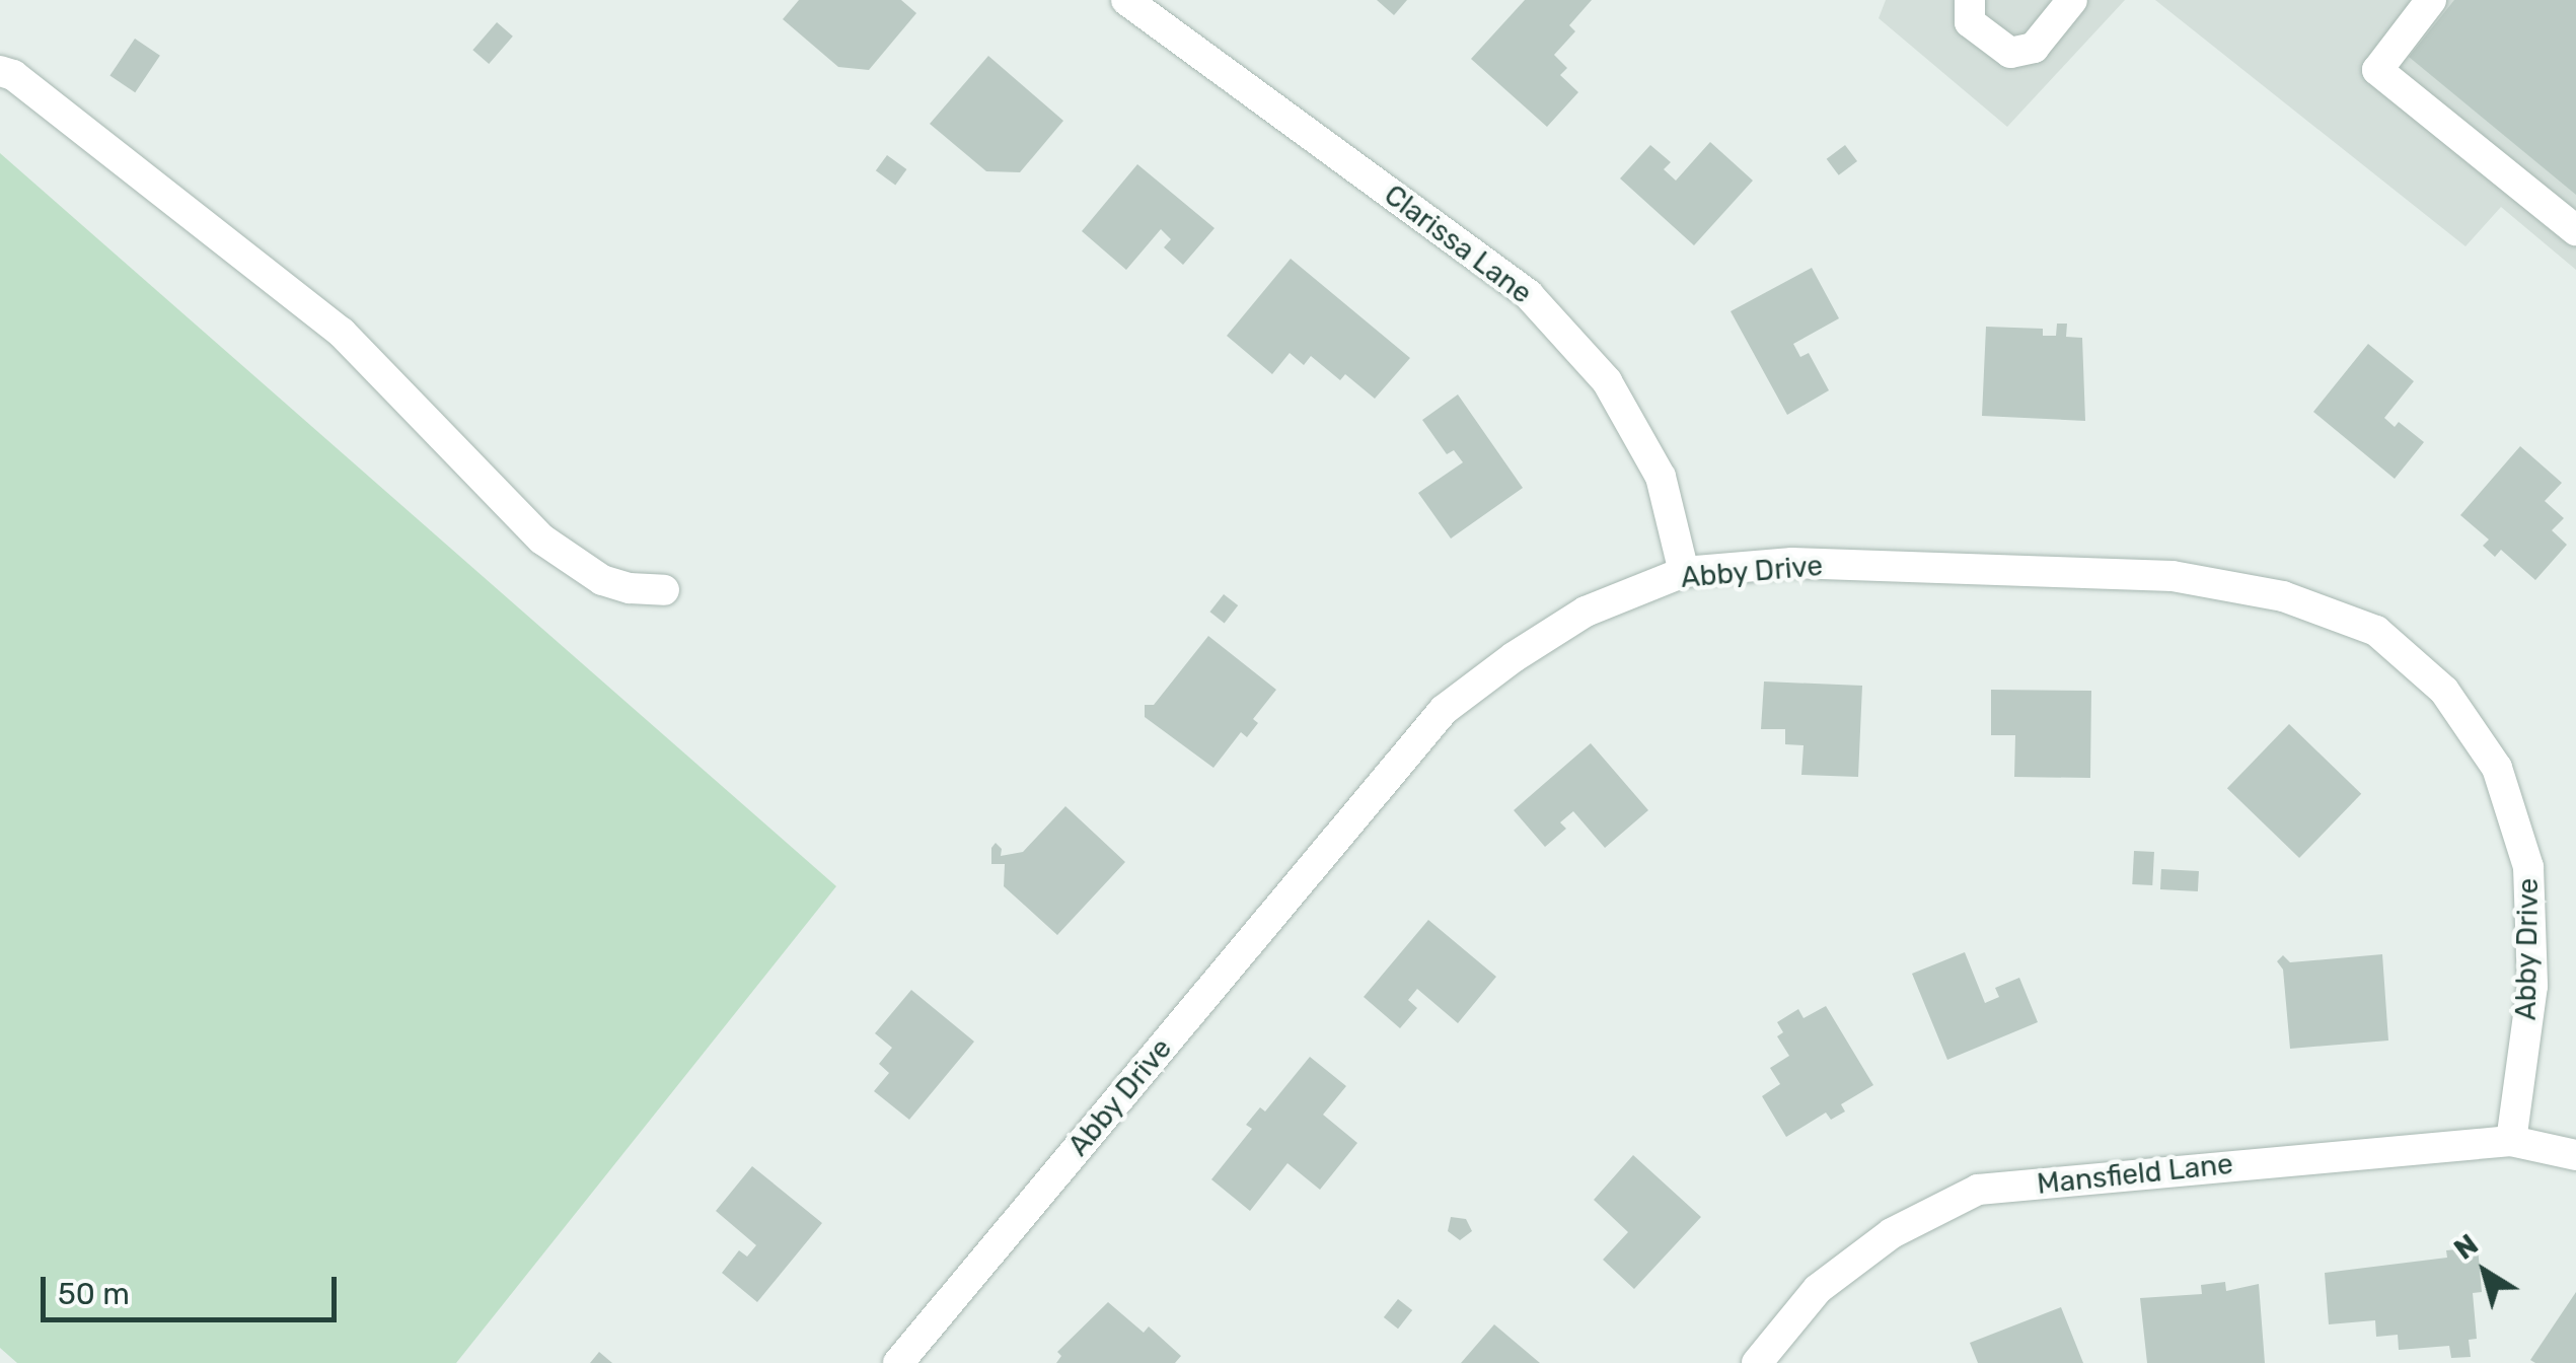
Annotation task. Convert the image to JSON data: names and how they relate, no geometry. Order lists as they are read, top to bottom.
{
  "streets": {
    "street": ["Clarissa Lane", "Abby Drive", "Mansfield Lane"]
  },
  "crossings": [
    ["Clarissa Lane", "Abby Drive"],
    ["Abby Drive", "Mansfield Lane"]
  ],
  "scale_bar": "50 m",
  "north": "top left"
}
